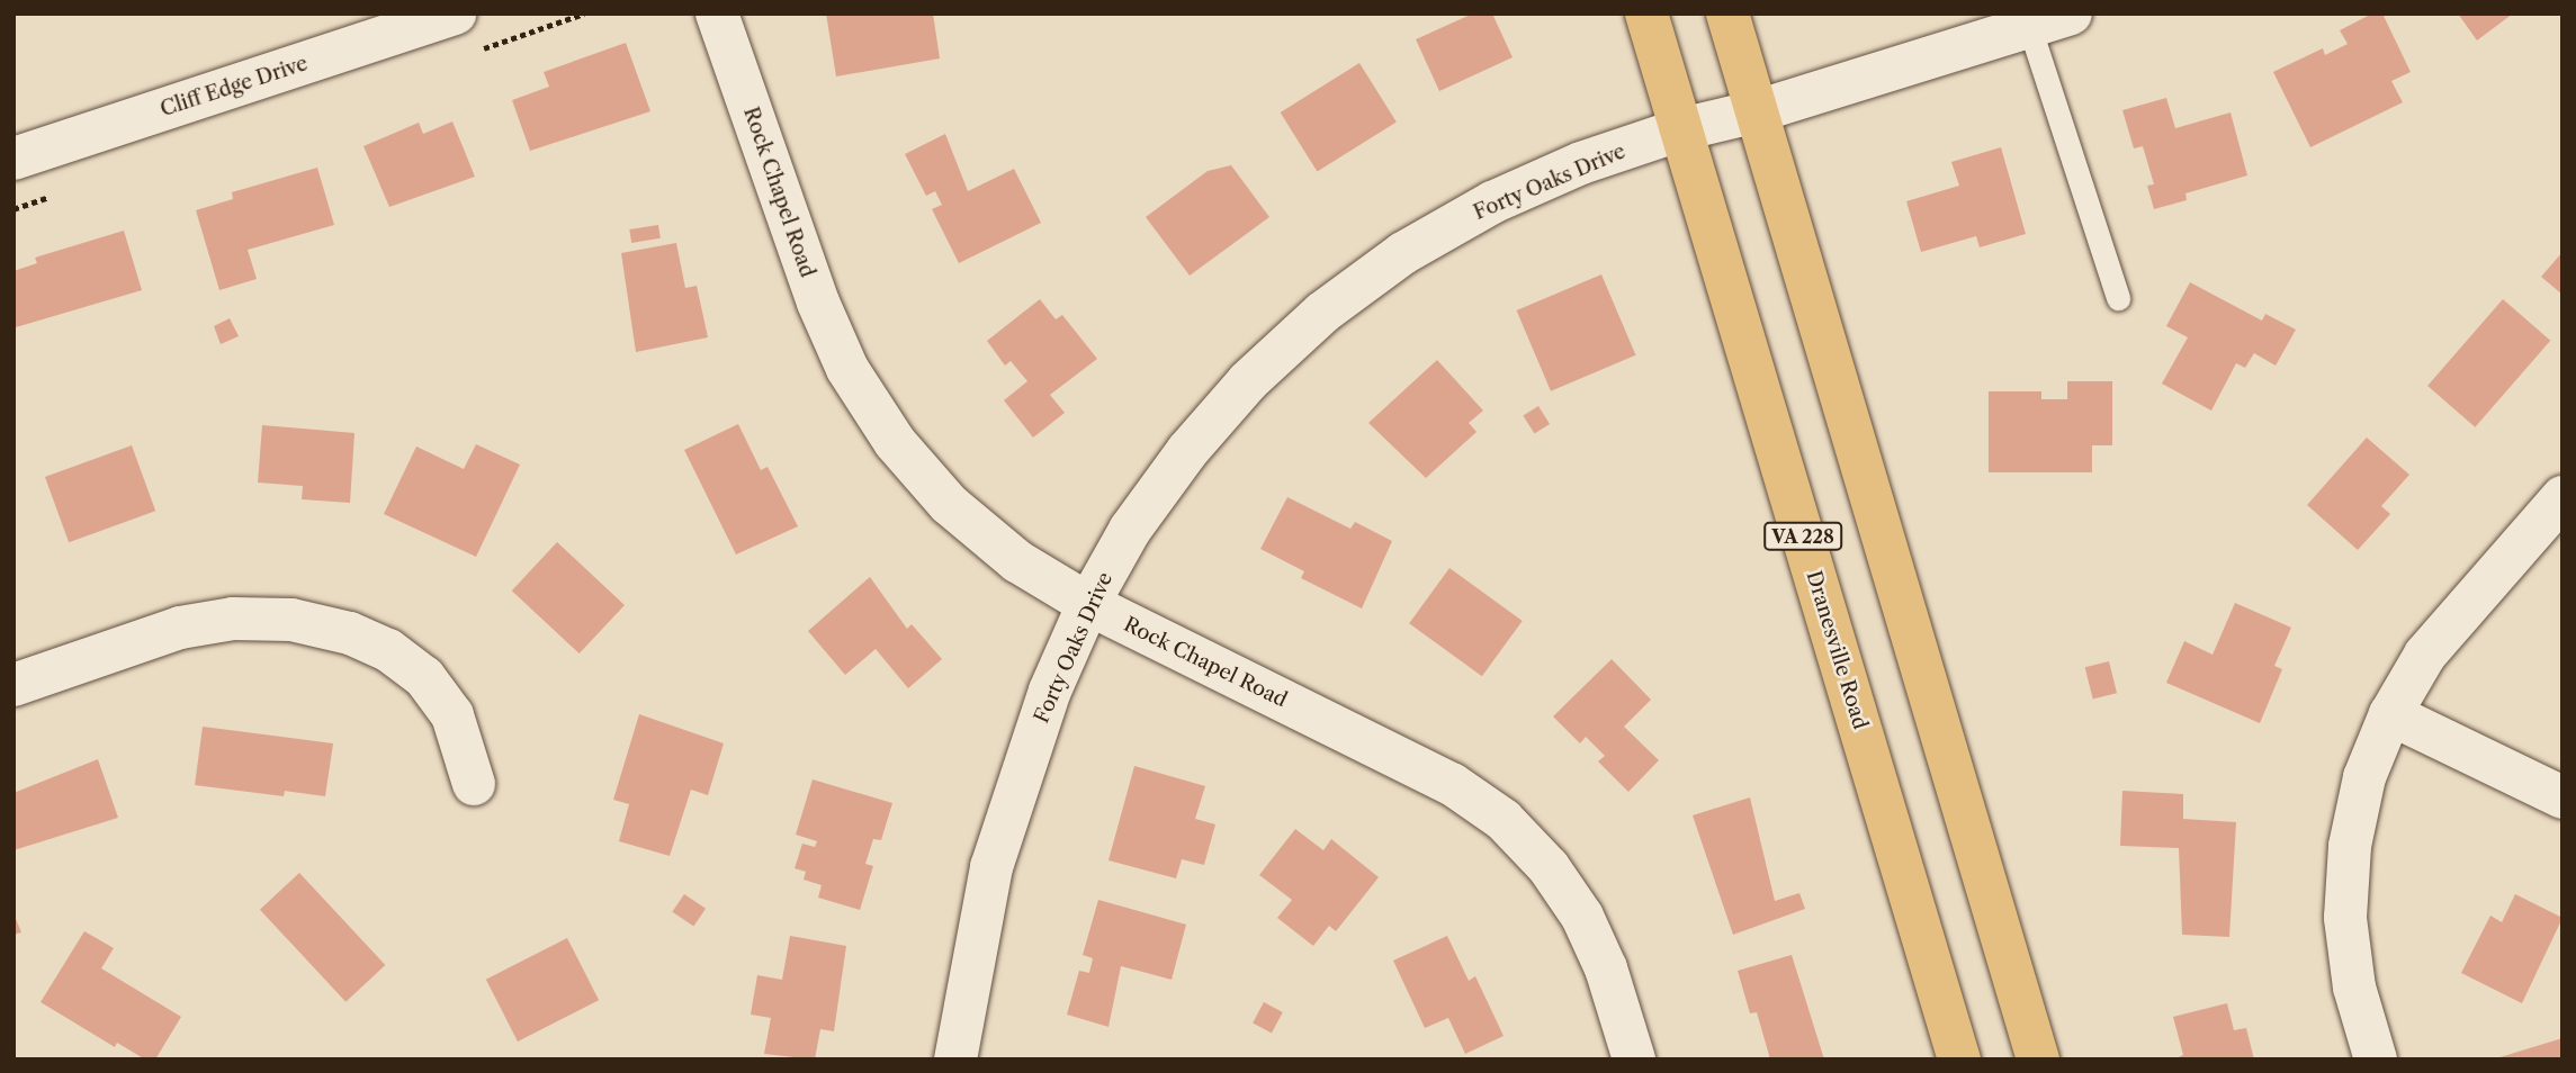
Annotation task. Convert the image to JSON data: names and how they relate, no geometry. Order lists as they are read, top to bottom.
{
  "streets": {
    "main road": ["VA 228", "Dranesville Road"],
    "street": ["Cliff Edge Drive", "Forty Oaks Drive", "Rock Chapel Road"]
  },
  "crossings": [
    ["Forty Oaks Drive", "Rock Chapel Road"],
    ["Forty Oaks Drive", "Dranesville Road"]
  ]
}
